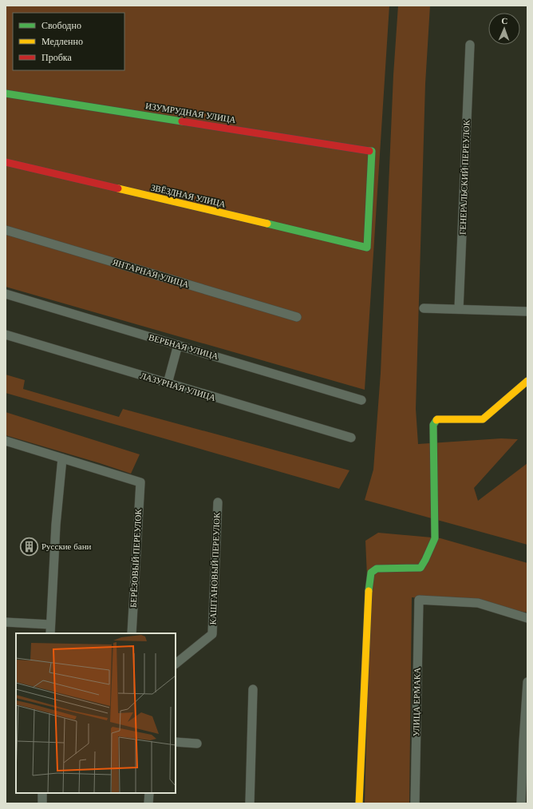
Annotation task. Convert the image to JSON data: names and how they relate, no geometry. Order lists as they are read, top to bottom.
{
  "streets": {
    "street": [
      "ИЗУМРУДНАЯ УЛИЦА",
      "ГЕНЕРАЛЬСКИЙ ПЕРЕУЛОК",
      "ЗВЁЗДНАЯ УЛИЦА",
      "ЯНТАРНАЯ УЛИЦА",
      "ВЕРБНАЯ УЛИЦА",
      "ЛАЗУРНАЯ УЛИЦА",
      "БЕРЁЗОВЫЙ ПЕРЕУЛОК",
      "КАШТАНОВЫЙ ПЕРЕУЛОК",
      "УЛИЦА ЕРМАКА"
    ]
  },
  "crossings": [
    ["ИЗУМРУДНАЯ УЛИЦА", "ЗВЁЗДНАЯ УЛИЦА"]
  ],
  "places": {
    "building": ["Русские бани"]
  },
  "legend": ["Свободно", "Медленно", "Пробка"],
  "north": "top"
}
